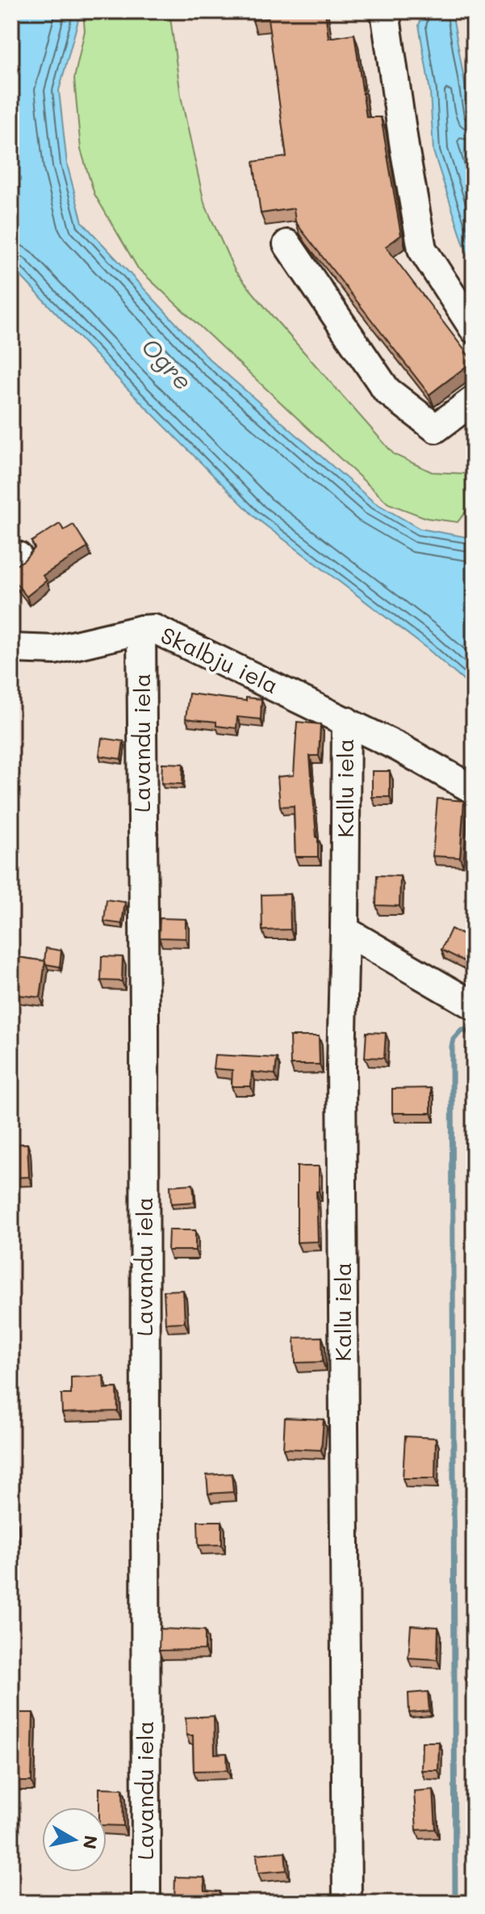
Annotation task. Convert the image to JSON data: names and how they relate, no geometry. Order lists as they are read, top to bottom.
{
  "streets": {
    "street": ["Skalbju iela", "Lavandu iela", "Kallu iela"]
  },
  "crossings": [
    ["Skalbju iela", "Lavandu iela"],
    ["Skalbju iela", "Kallu iela"]
  ],
  "water": ["Ogre"],
  "north": "right"
}
